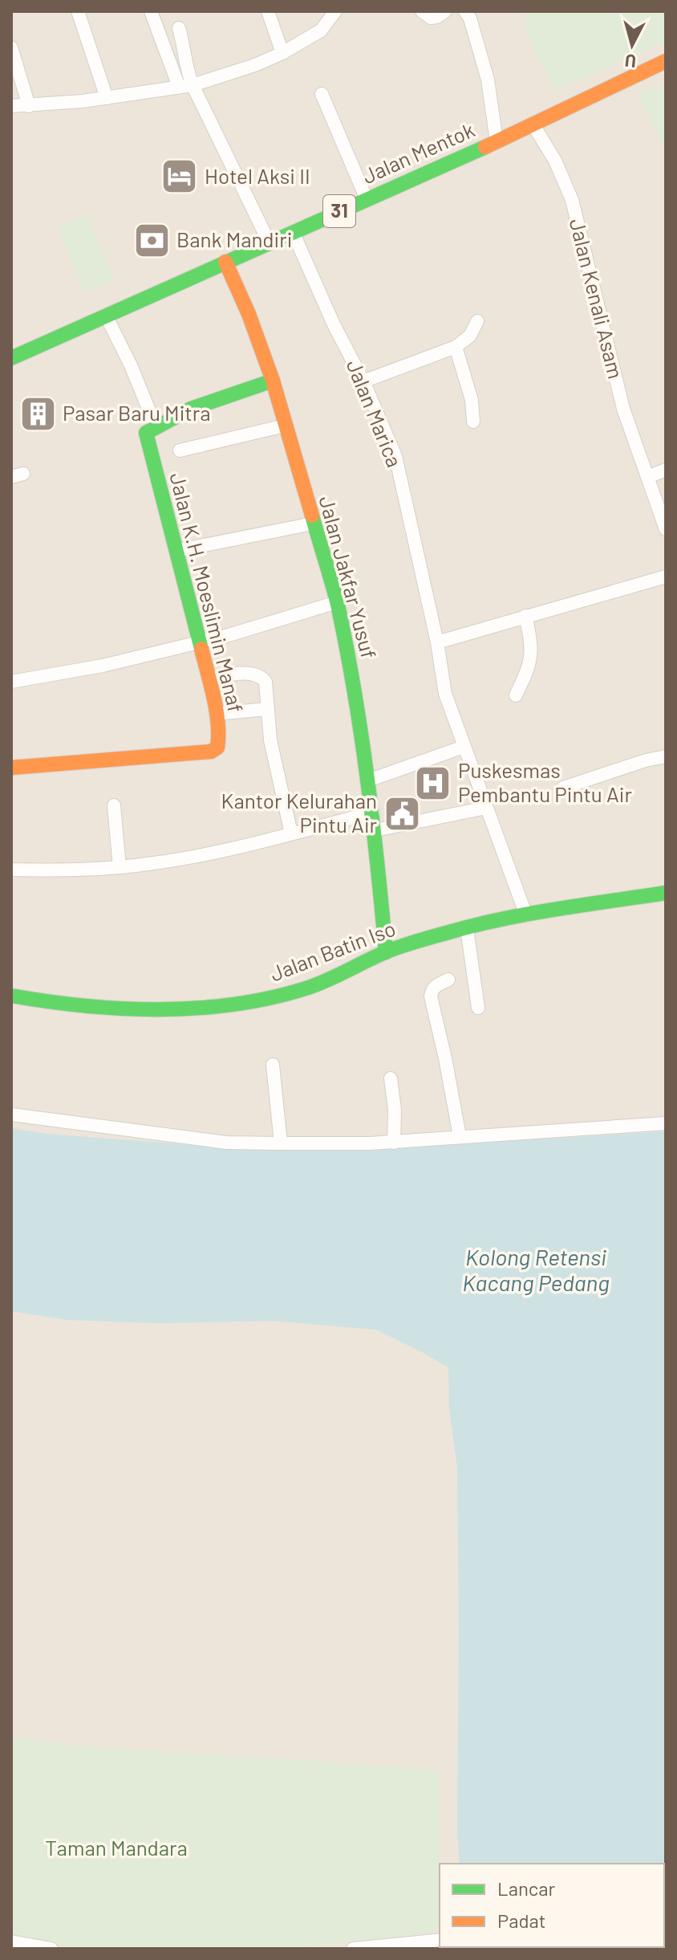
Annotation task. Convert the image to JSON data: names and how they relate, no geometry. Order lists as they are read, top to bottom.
{
  "streets": {
    "main road": [
      "Jalan Mentok",
      "31",
      "Jalan Jakfar Yusuf",
      "Jalan K.H. Moeslimin Manaf",
      "Jalan Batin Iso"
    ],
    "street": ["Jalan Kenali Asam", "Jalan Marica"]
  },
  "crossings": [
    ["Jalan Mentok", "Jalan Kenali Asam"],
    ["Jalan Mentok", "Jalan Marica"],
    ["Jalan Mentok", "Jalan Jakfar Yusuf"],
    ["Jalan Mentok", "Jalan K.H. Moeslimin Manaf"],
    ["Jalan Jakfar Yusuf", "Jalan Batin Iso"]
  ],
  "water": ["Kolong Retensi Kacang Pedang"],
  "parks": ["Taman Mandara"],
  "places": {
    "hotel": ["Hotel Aksi II"],
    "bank": ["Bank Mandiri"],
    "building": ["Pasar Baru Mitra"],
    "hospital": ["Puskesmas Pembantu Pintu Air"],
    "public building": ["Kantor Kelurahan Pintu Air"]
  },
  "legend": ["Lancar", "Padat"],
  "north": "bottom"
}
